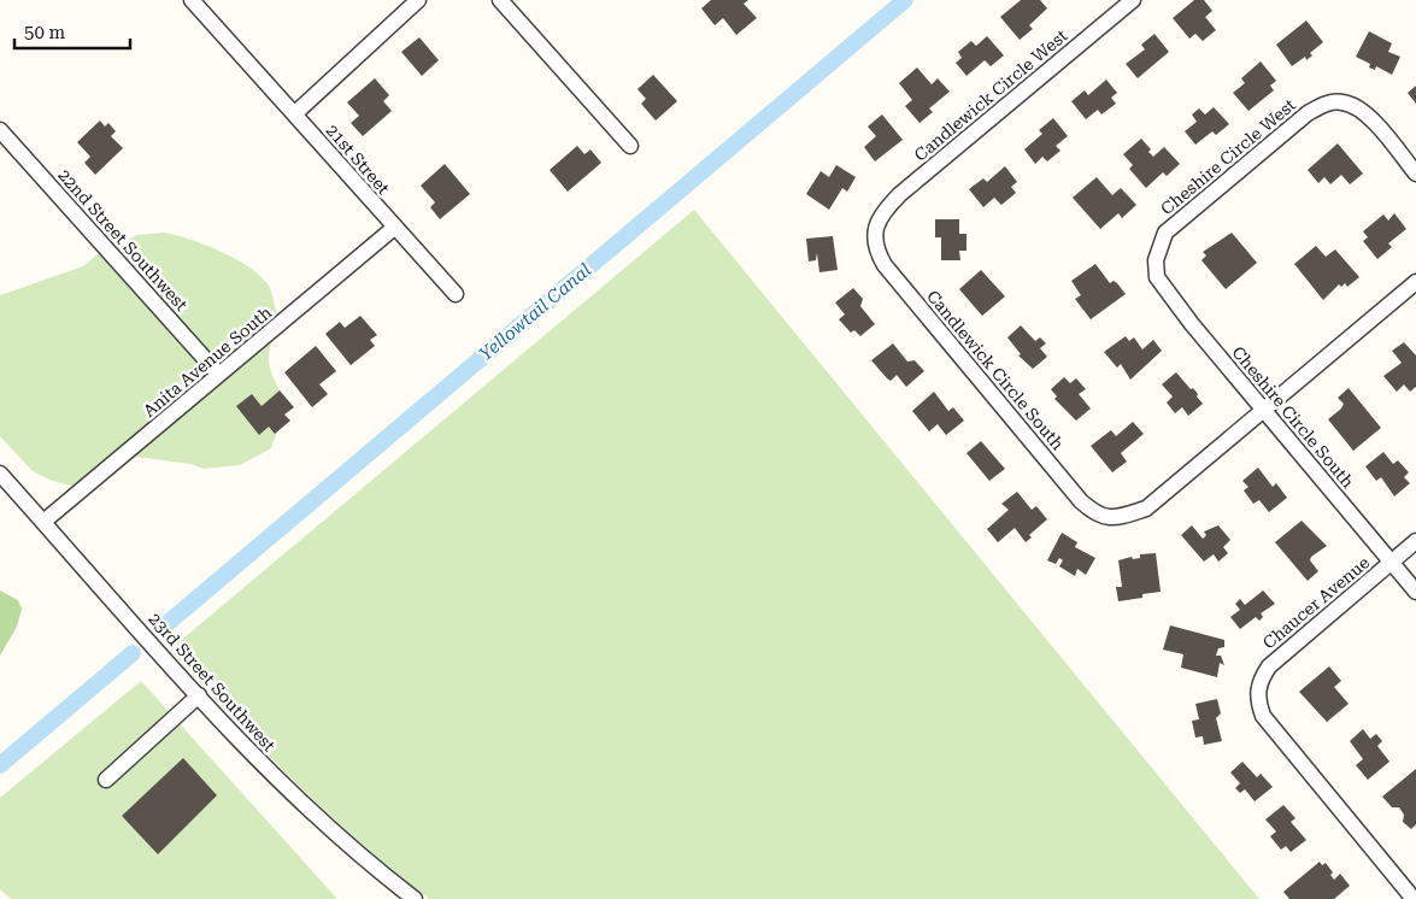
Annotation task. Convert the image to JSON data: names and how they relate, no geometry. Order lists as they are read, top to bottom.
{
  "streets": {
    "street": [
      "Candlewick Circle West",
      "Cheshire Circle West",
      "21st Street",
      "22nd Street Southwest",
      "Anita Avenue South",
      "Candlewick Circle South",
      "Cheshire Circle South",
      "Chaucer Avenue",
      "23rd Street Southwest"
    ]
  },
  "crossings": [
    ["Candlewick Circle West", "Candlewick Circle South"],
    ["Cheshire Circle West", "Cheshire Circle South"],
    ["21st Street", "Anita Avenue South"],
    ["22nd Street Southwest", "Anita Avenue South"],
    ["Anita Avenue South", "23rd Street Southwest"],
    ["Candlewick Circle South", "Cheshire Circle South"],
    ["Cheshire Circle South", "Chaucer Avenue"]
  ],
  "water": ["Yellowtail Canal"],
  "scale_bar": "50 m"
}
